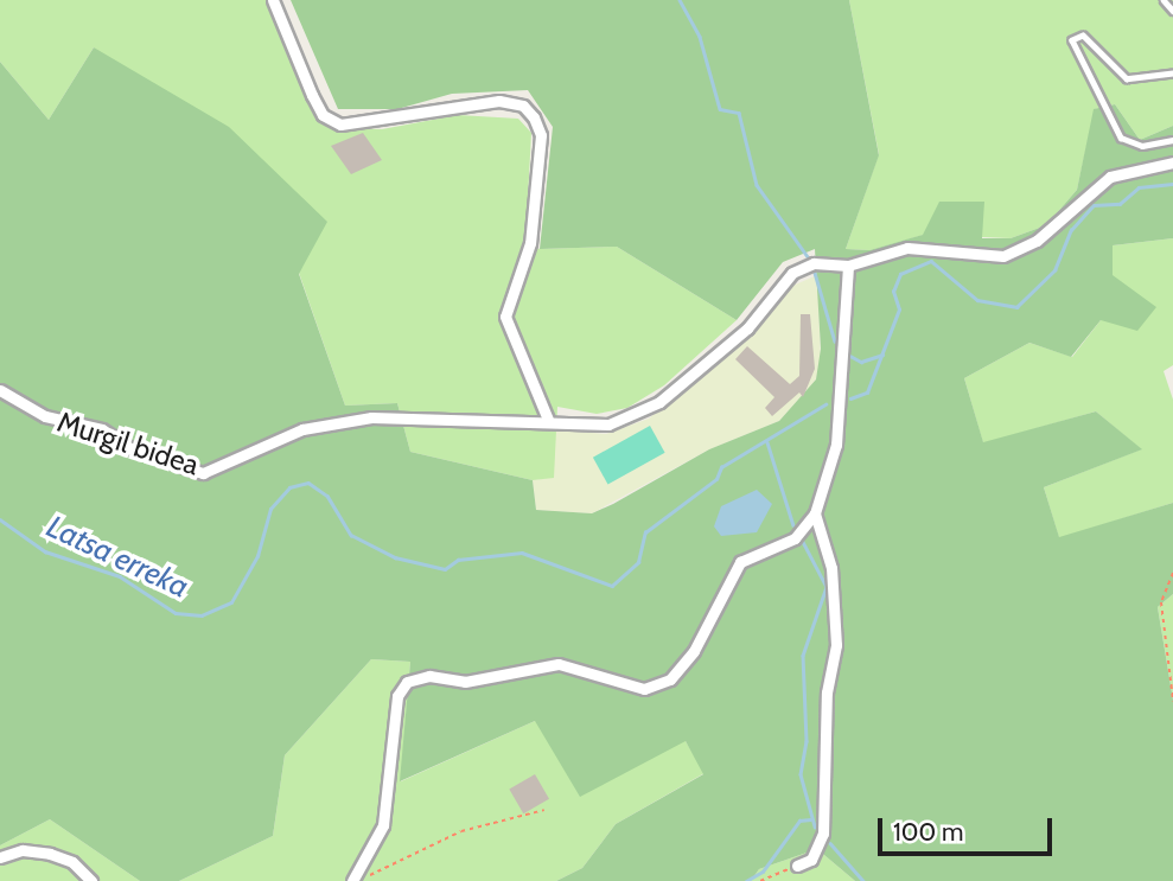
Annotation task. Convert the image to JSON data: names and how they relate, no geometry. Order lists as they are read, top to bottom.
{
  "streets": {
    "street": ["Murgil bidea"]
  },
  "water": ["Latsa erreka"],
  "scale_bar": "100 m"
}
